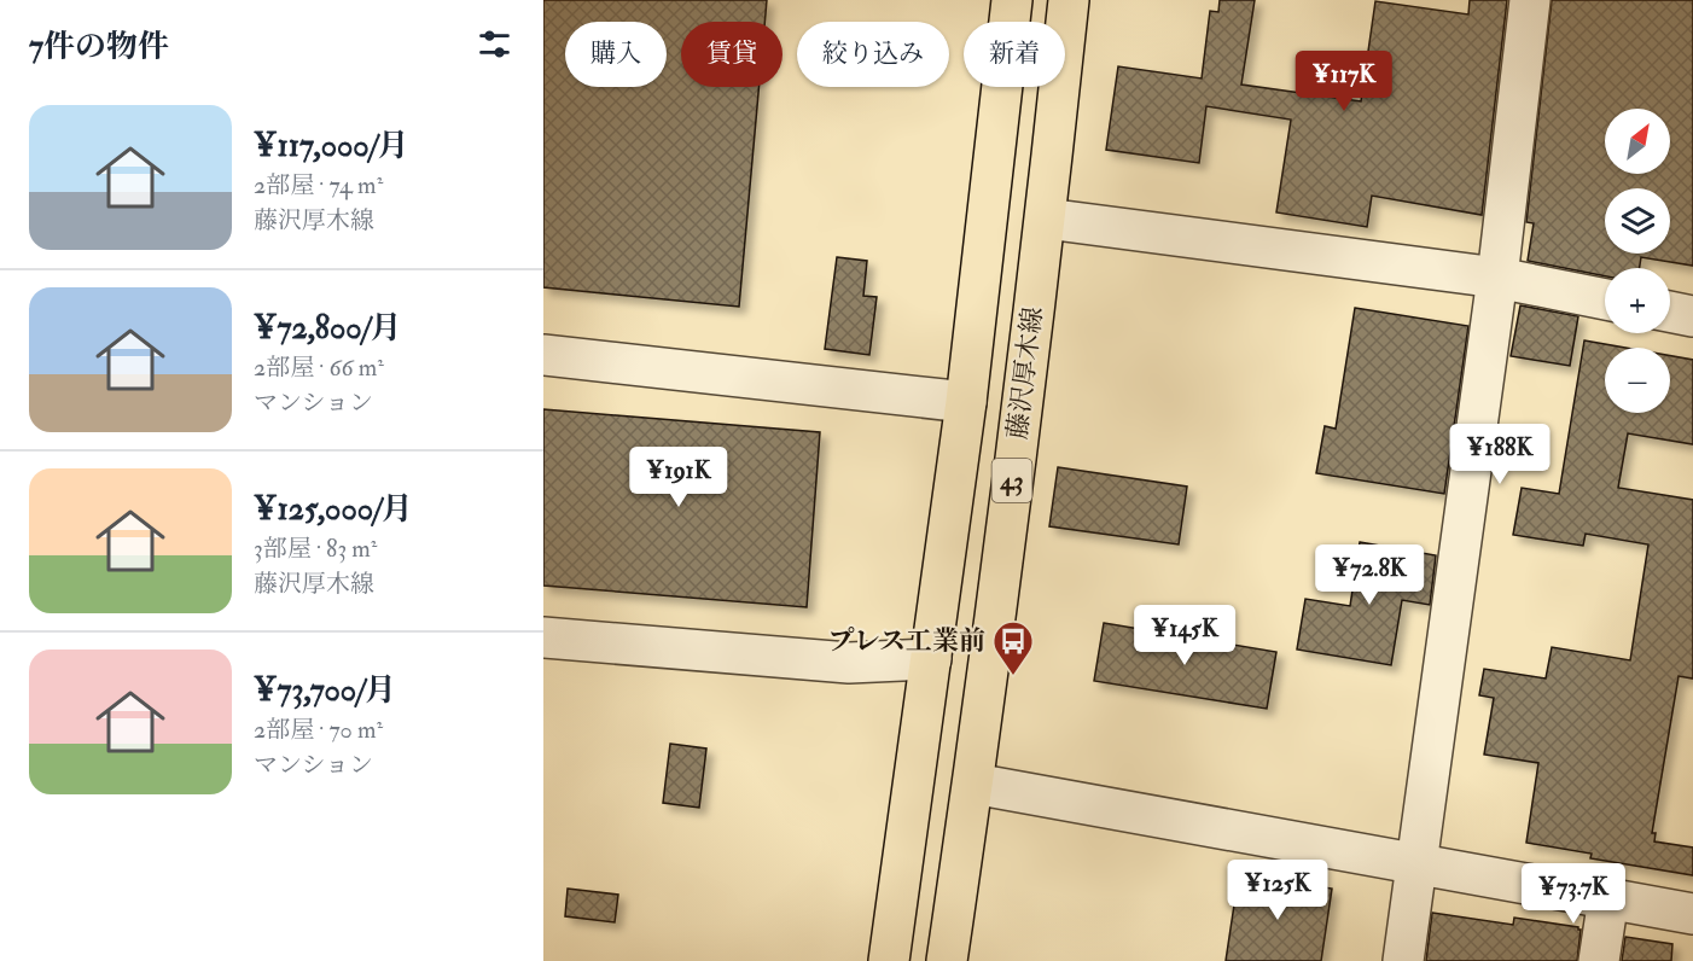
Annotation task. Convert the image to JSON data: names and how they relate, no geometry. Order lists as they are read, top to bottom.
{
  "streets": {
    "main road": ["藤沢厚木線", "43"]
  },
  "places": {
    "bus stop": ["プレス工業前"]
  },
  "north": "top right",
  "page": {
    "heading": "7件の物件",
    "chip": [
      "購入",
      "賃貸",
      "絞り込み",
      "新着"
    ],
    "price": [
      "¥117K",
      "¥188K",
      "¥191K",
      "¥72.8K",
      "¥145K",
      "¥125K",
      "¥73.7K"
    ],
    "list": [
      {
        "name": "¥117,000/月",
        "note": "2部屋 · 74 m² · 藤沢厚木線"
      },
      {
        "name": "¥72,800/月",
        "note": "2部屋 · 66 m² · マンション"
      },
      {
        "name": "¥125,000/月",
        "note": "3部屋 · 83 m² · 藤沢厚木線"
      },
      {
        "name": "¥73,700/月",
        "note": "2部屋 · 70 m² · マンション"
      }
    ],
    "map_buttons": ["+", "−"]
  }
}
